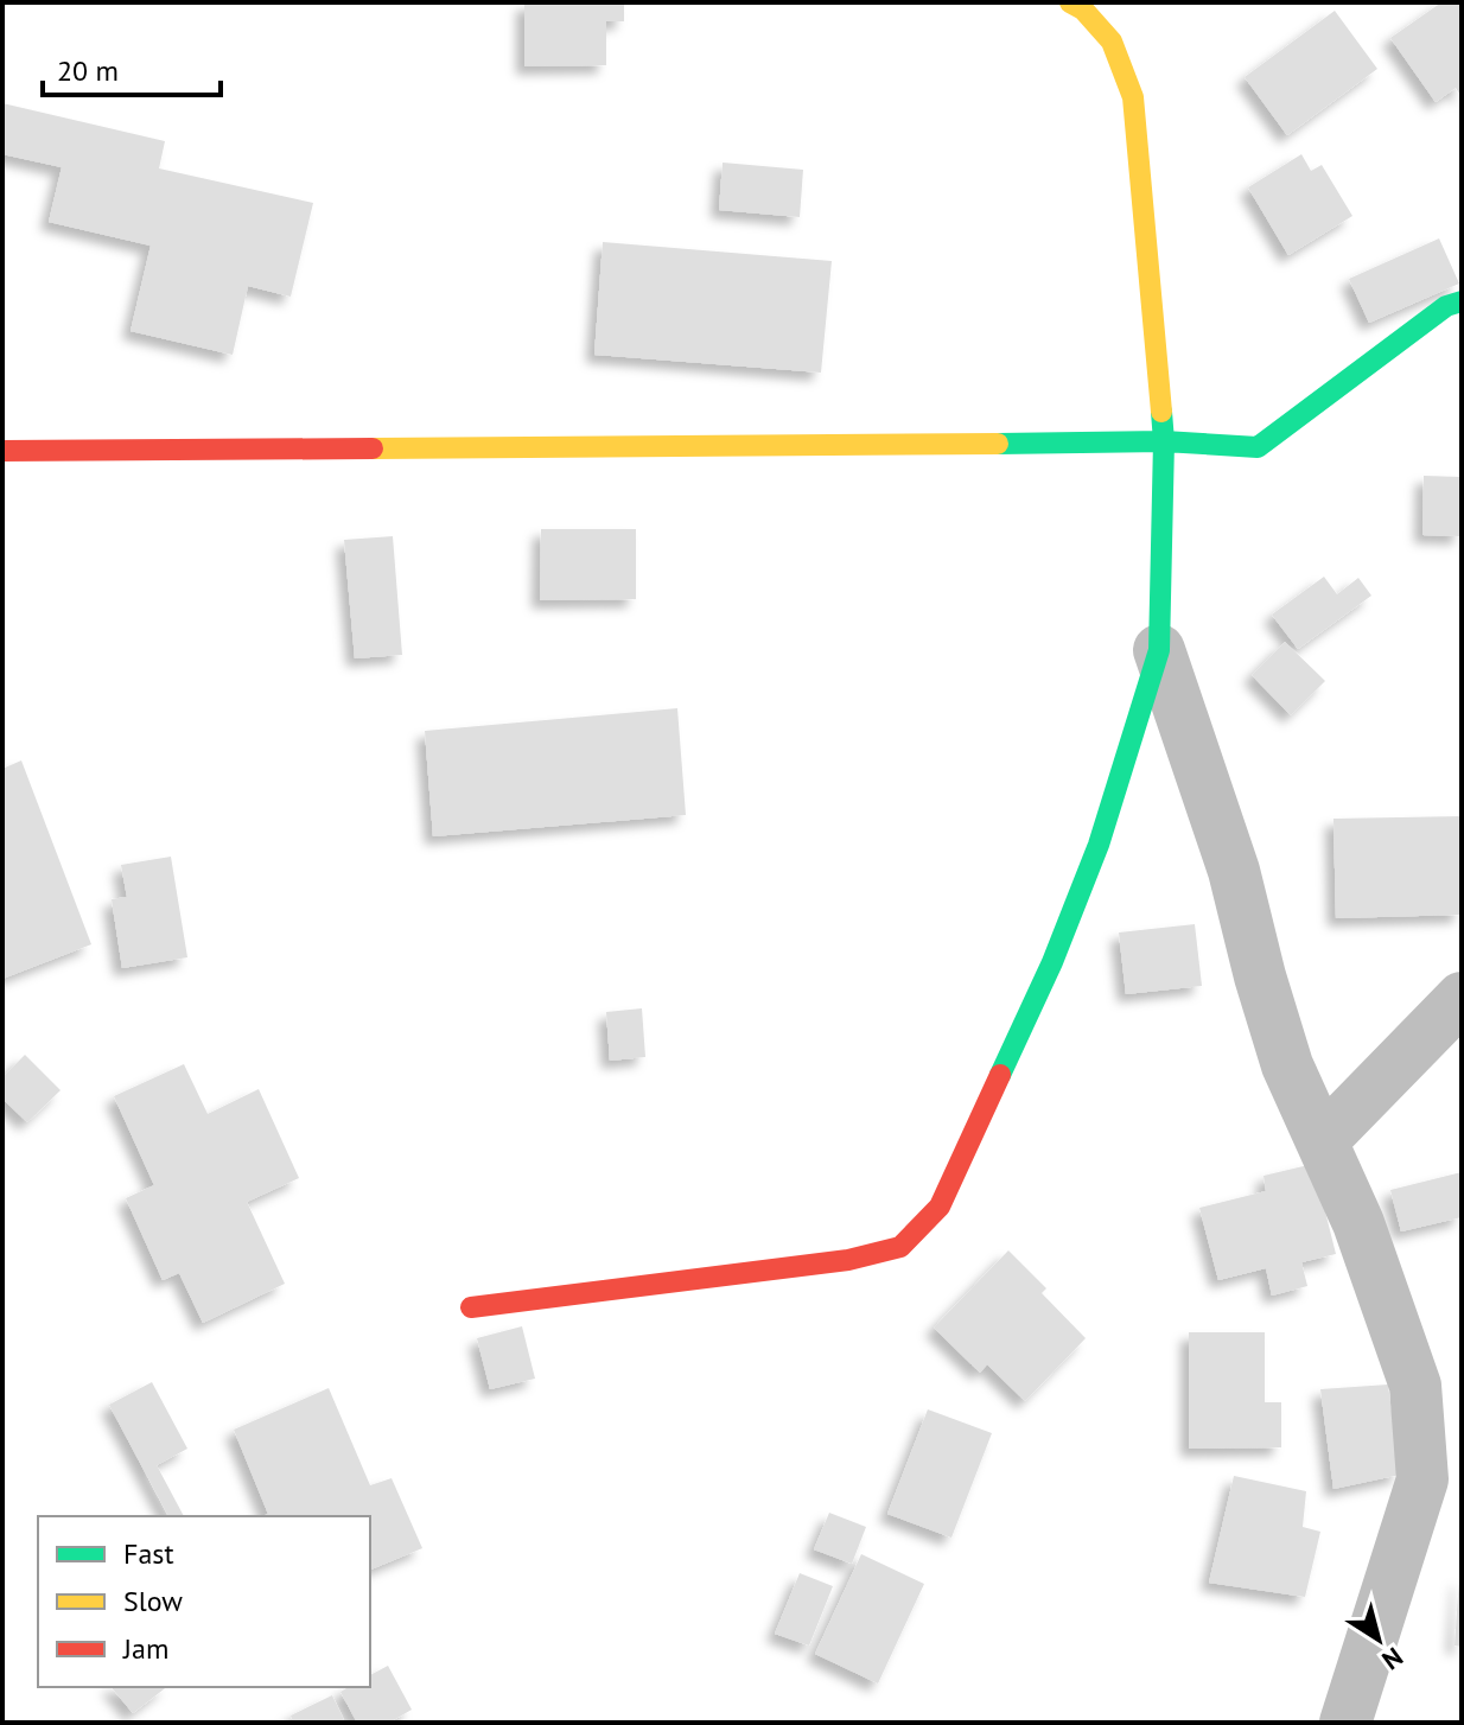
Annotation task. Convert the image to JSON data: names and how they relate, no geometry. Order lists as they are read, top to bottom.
{
  "legend": ["Fast", "Slow", "Jam"],
  "scale_bar": "20 m",
  "north": "bottom right"
}
